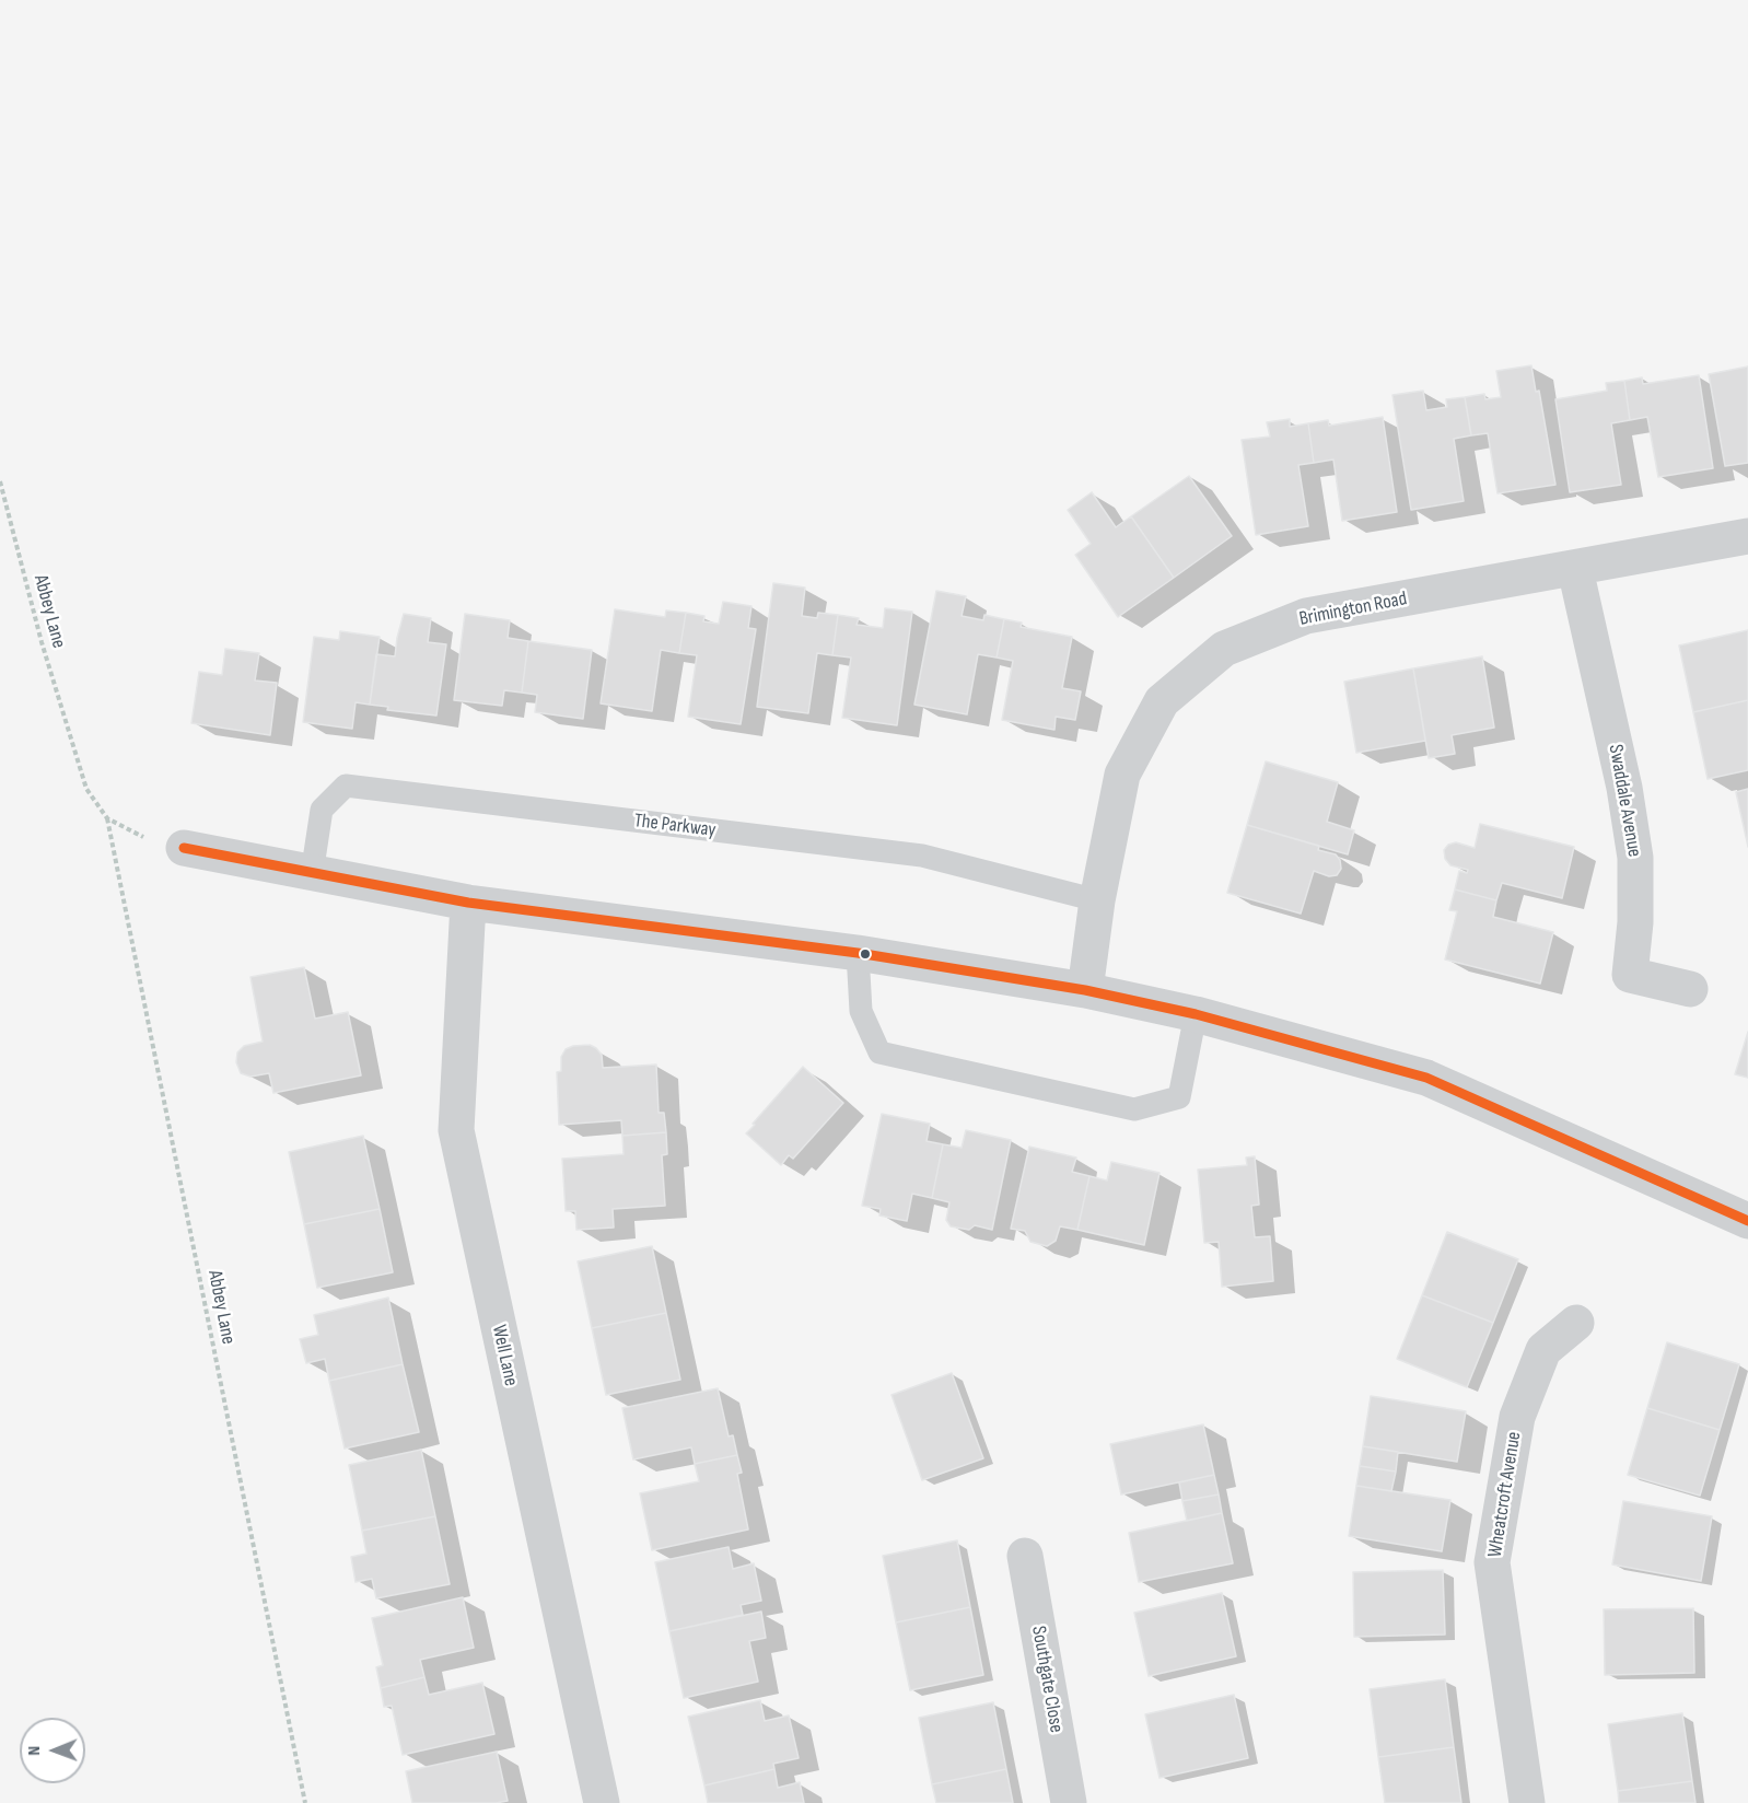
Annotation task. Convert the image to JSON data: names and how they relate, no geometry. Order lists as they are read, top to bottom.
{
  "streets": {
    "street": [
      "Brimington Road",
      "Swaddale Avenue",
      "Well Lane",
      "Wheatcroft Avenue",
      "Southgate Close"
    ],
    "lane": ["The Parkway"],
    "path": ["Abbey Lane"]
  },
  "crossings": [
    ["Brimington Road", "Swaddale Avenue"],
    ["Brimington Road", "The Parkway"]
  ],
  "north": "left"
}
